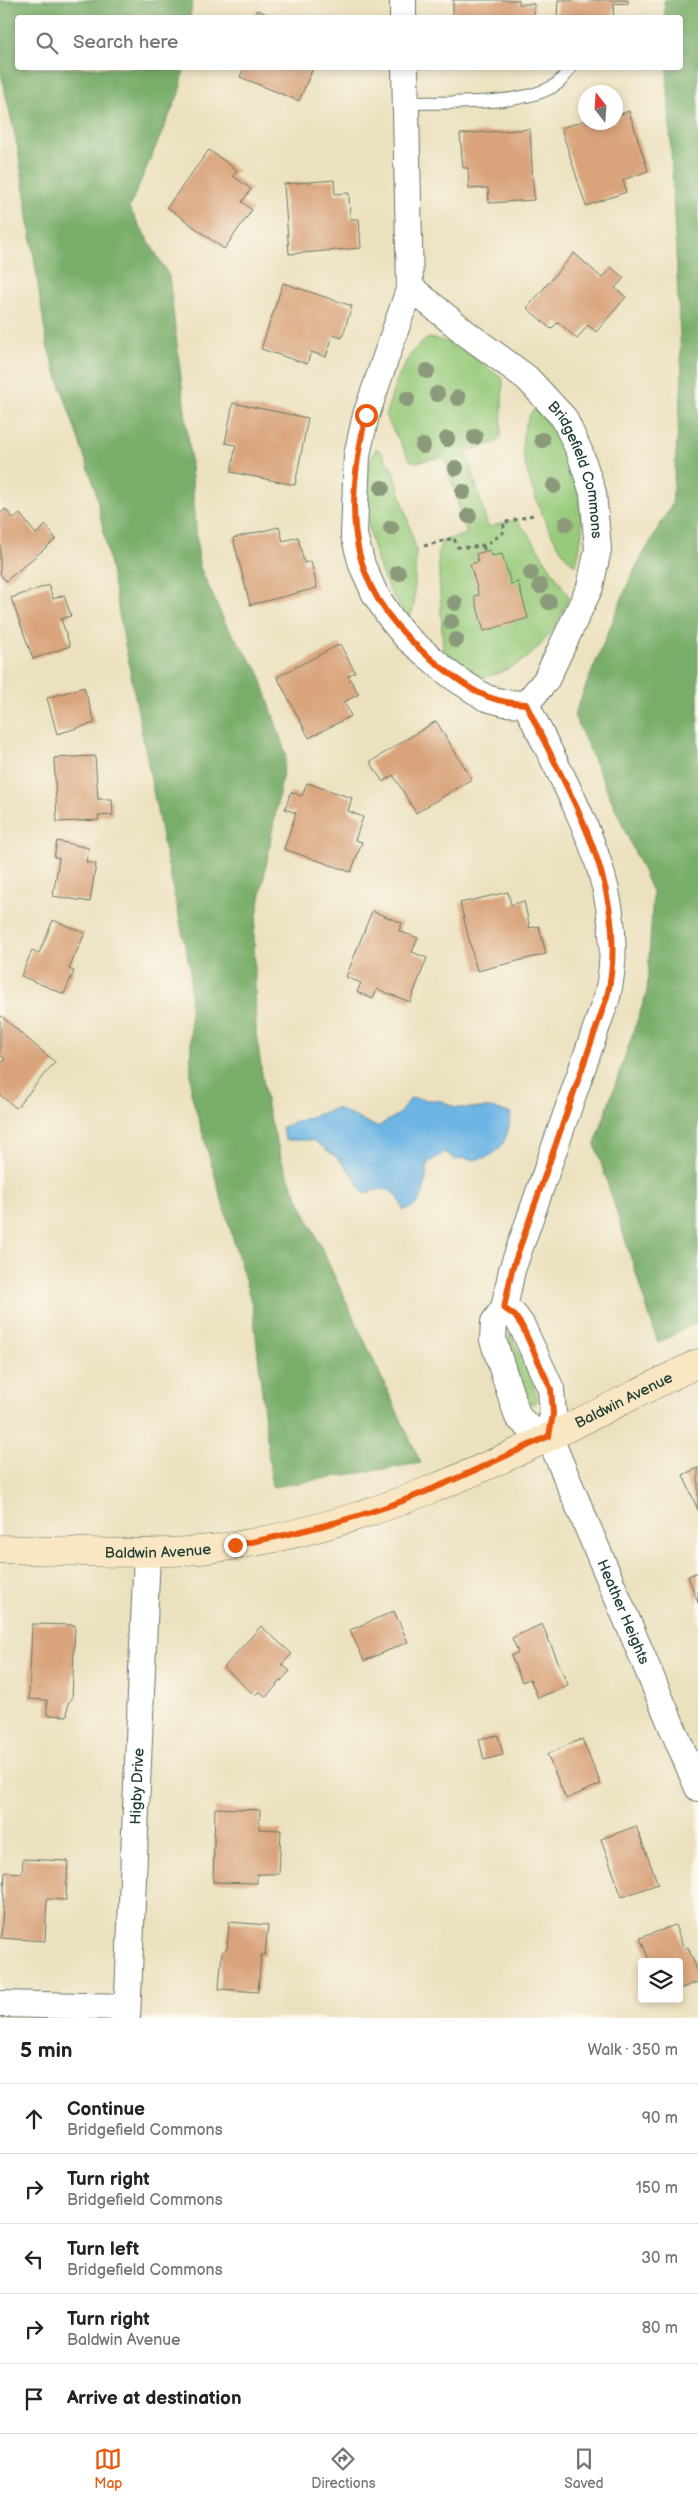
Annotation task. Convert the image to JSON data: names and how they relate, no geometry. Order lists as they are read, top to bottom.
{
  "streets": {
    "street": [
      "Bridgefield Commons",
      "Baldwin Avenue",
      "Heather Heights",
      "Higby Drive"
    ]
  },
  "crossings": [
    ["Baldwin Avenue", "Heather Heights"],
    ["Baldwin Avenue", "Higby Drive"]
  ],
  "north": "top",
  "page": {
    "search": "Search here",
    "heading": ["5 min", "Walk · 350 m"],
    "list": [
      ["Continue", "Bridgefield Commons", "90 m"],
      ["Turn right", "Bridgefield Commons", "150 m"],
      ["Turn left", "Bridgefield Commons", "30 m"],
      ["Turn right", "Baldwin Avenue", "80 m"],
      "Arrive at destination"
    ],
    "nav": ["Map", "Directions", "Saved"]
  }
}
